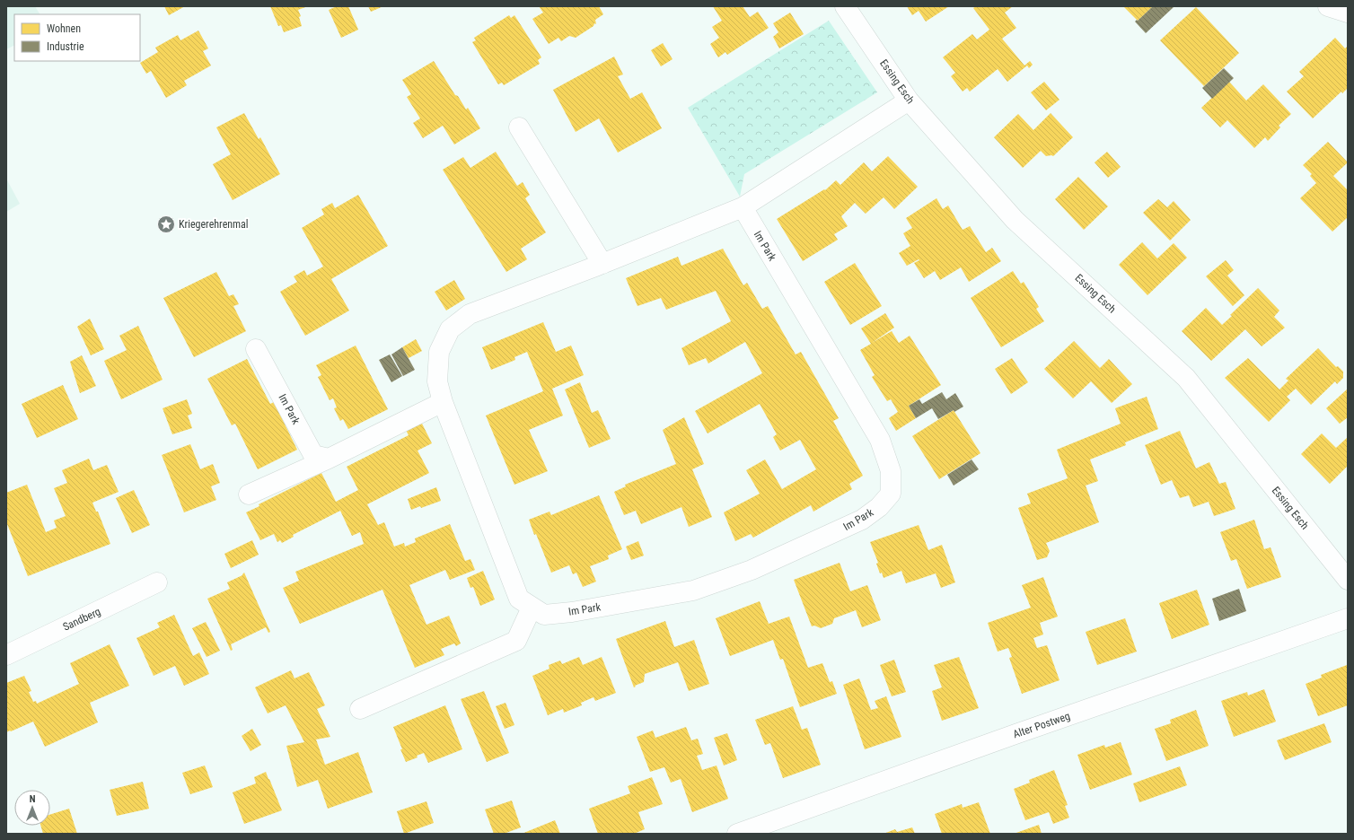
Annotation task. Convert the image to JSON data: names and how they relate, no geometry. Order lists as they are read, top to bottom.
{
  "streets": {
    "street": [
      "Essing Esch",
      "Im Park",
      "Sandberg",
      "Alter Postweg"
    ]
  },
  "crossings": [
    ["Essing Esch", "Im Park"]
  ],
  "places": {
    "place": ["Kriegerehrenmal"]
  },
  "legend": ["Wohnen", "Industrie"],
  "north": "top"
}
